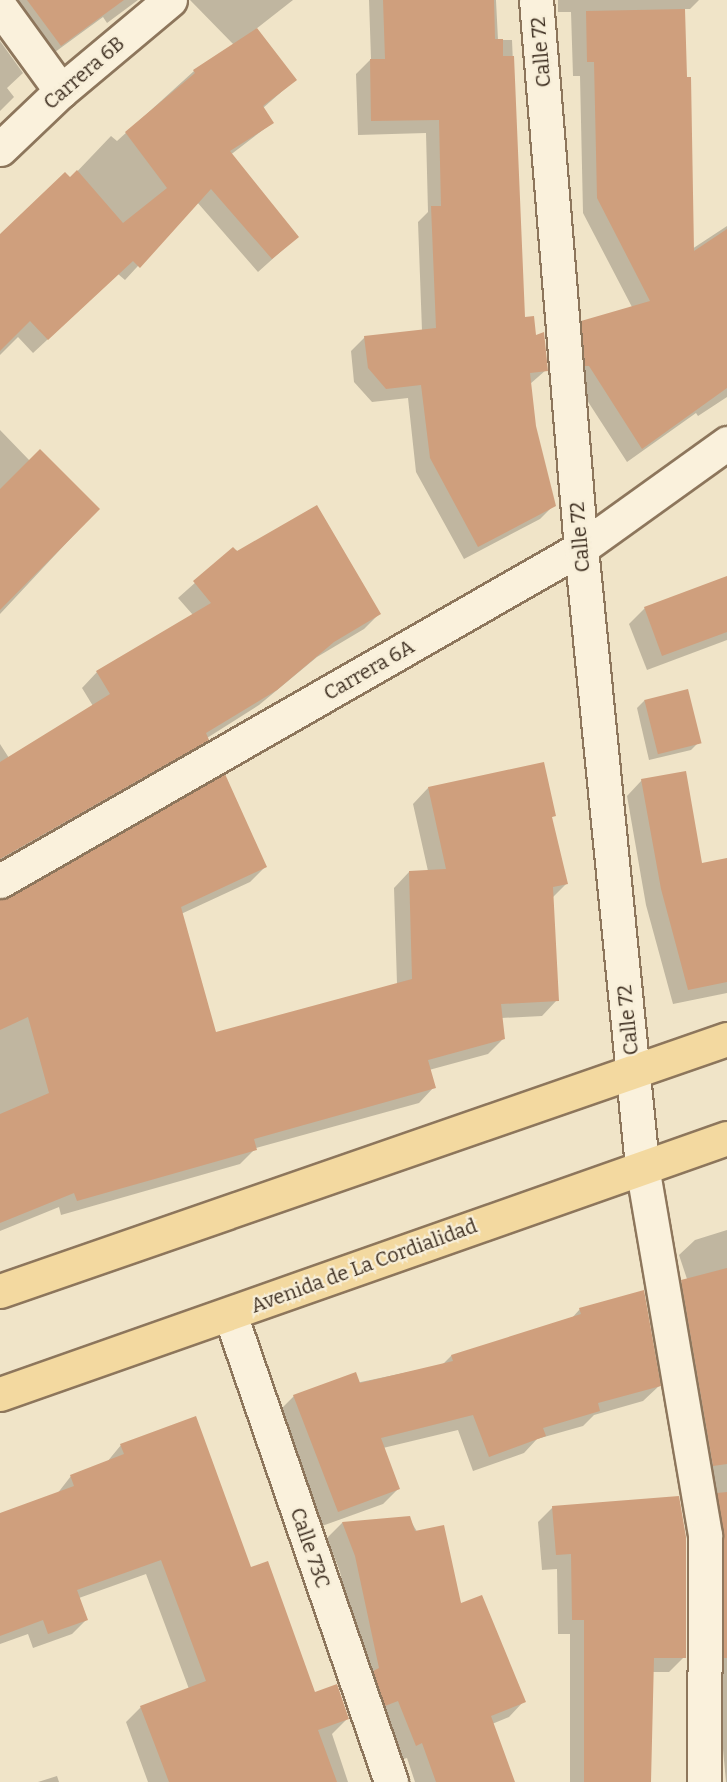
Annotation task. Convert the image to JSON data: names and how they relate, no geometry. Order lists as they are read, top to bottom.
{
  "streets": {
    "main road": ["Avenida de La Cordialidad"],
    "street": [
      "Calle 72",
      "Carrera 6B",
      "Carrera 6A",
      "Calle 73C"
    ]
  },
  "crossings": [
    ["Calle 72", "Carrera 6A"],
    ["Calle 72", "Avenida de La Cordialidad"],
    ["Avenida de La Cordialidad", "Calle 73C"]
  ]
}
